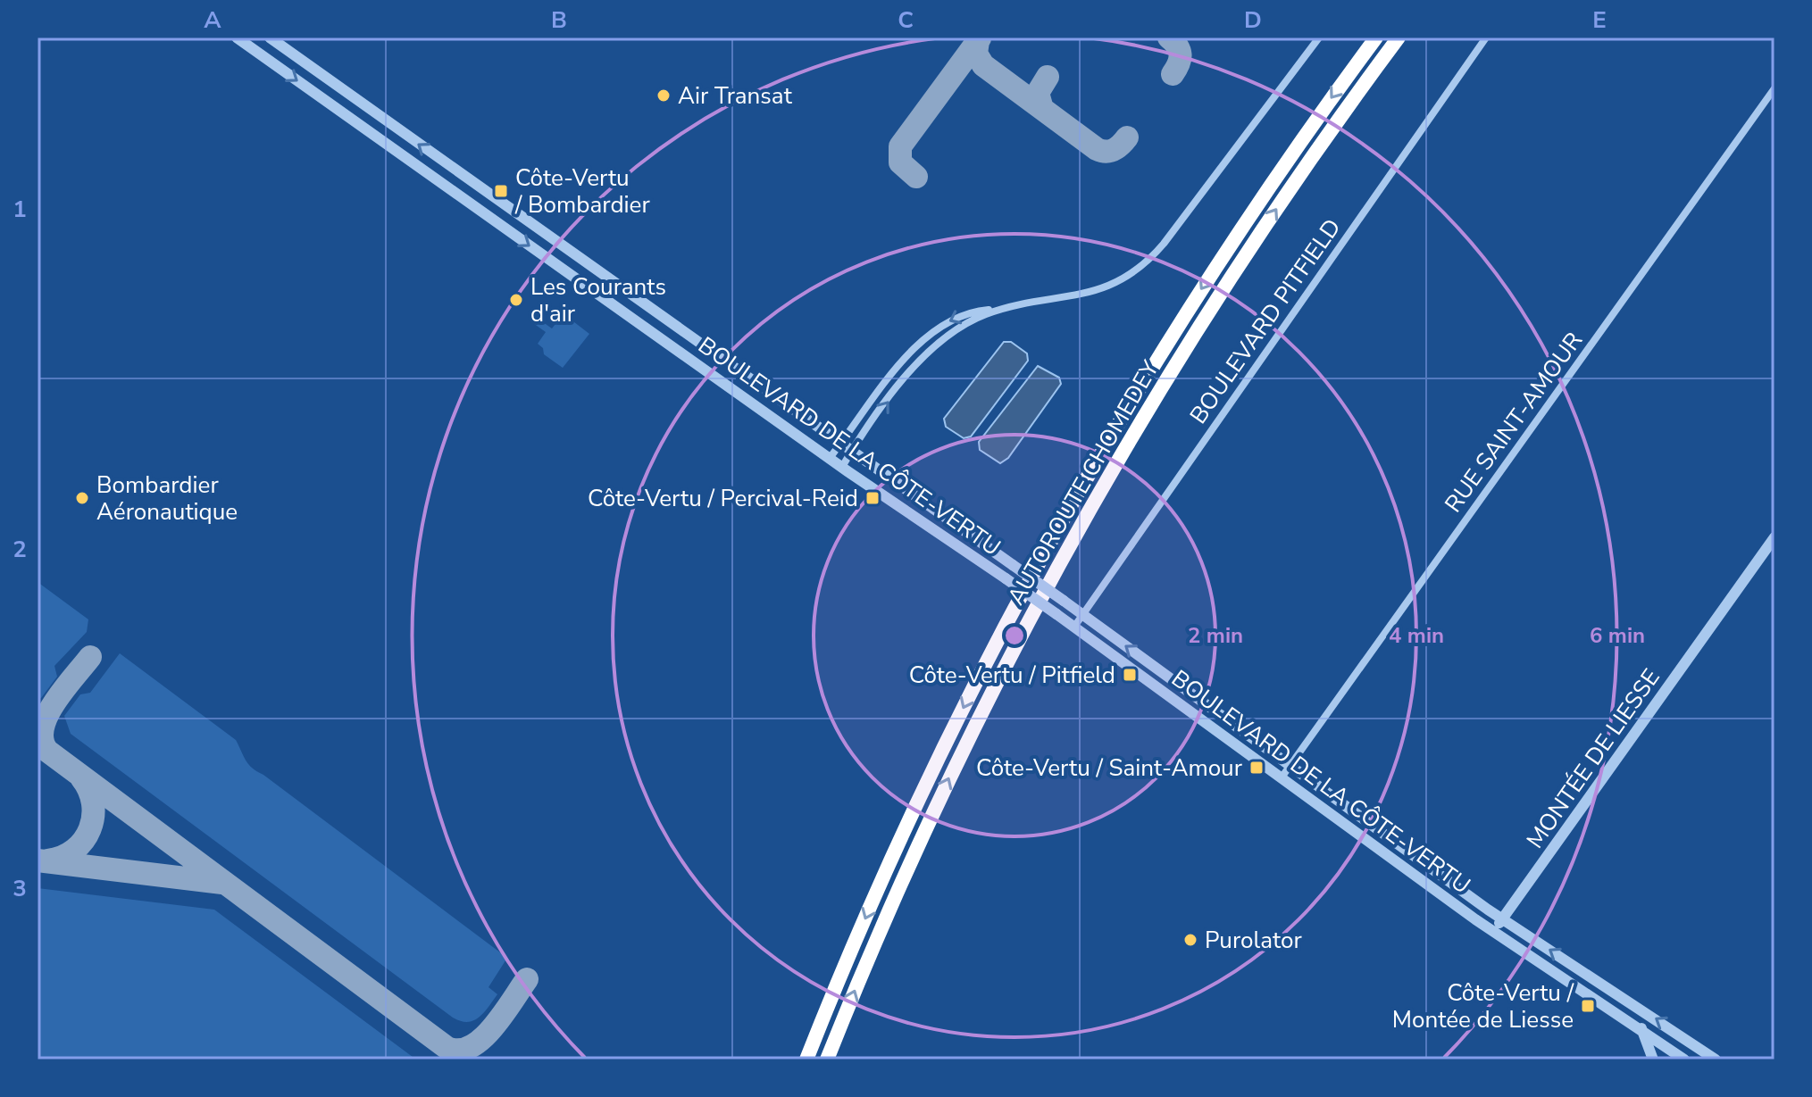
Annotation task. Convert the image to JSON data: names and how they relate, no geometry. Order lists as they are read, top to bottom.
{
  "streets": {
    "highway": ["AUTOROUTE CHOMEDEY"],
    "street": [
      "BOULEVARD PITFIELD",
      "RUE SAINT-AMOUR",
      "BOULEVARD DE LA CÔTE-VERTU",
      "MONTÉE DE LIESSE"
    ]
  },
  "crossings": [
    ["BOULEVARD PITFIELD", "BOULEVARD DE LA CÔTE-VERTU"],
    ["RUE SAINT-AMOUR", "BOULEVARD DE LA CÔTE-VERTU"],
    ["BOULEVARD DE LA CÔTE-VERTU", "MONTÉE DE LIESSE"]
  ],
  "places": {
    "other": [
      "Air Transat",
      "Les Courants d'air",
      "Bombardier Aéronautique",
      "Purolator"
    ],
    "transit": [
      "Côte-Vertu / Bombardier",
      "Côte-Vertu / Percival-Reid",
      "Côte-Vertu / Pitfield",
      "Côte-Vertu / Saint-Amour",
      "Côte-Vertu / Montée de Liesse"
    ]
  },
  "grid": {
    "columns": [
      "A",
      "B",
      "C",
      "D",
      "E"
    ],
    "rows": ["1", "2", "3"]
  },
  "rings": ["2 min", "4 min", "6 min"]
}
